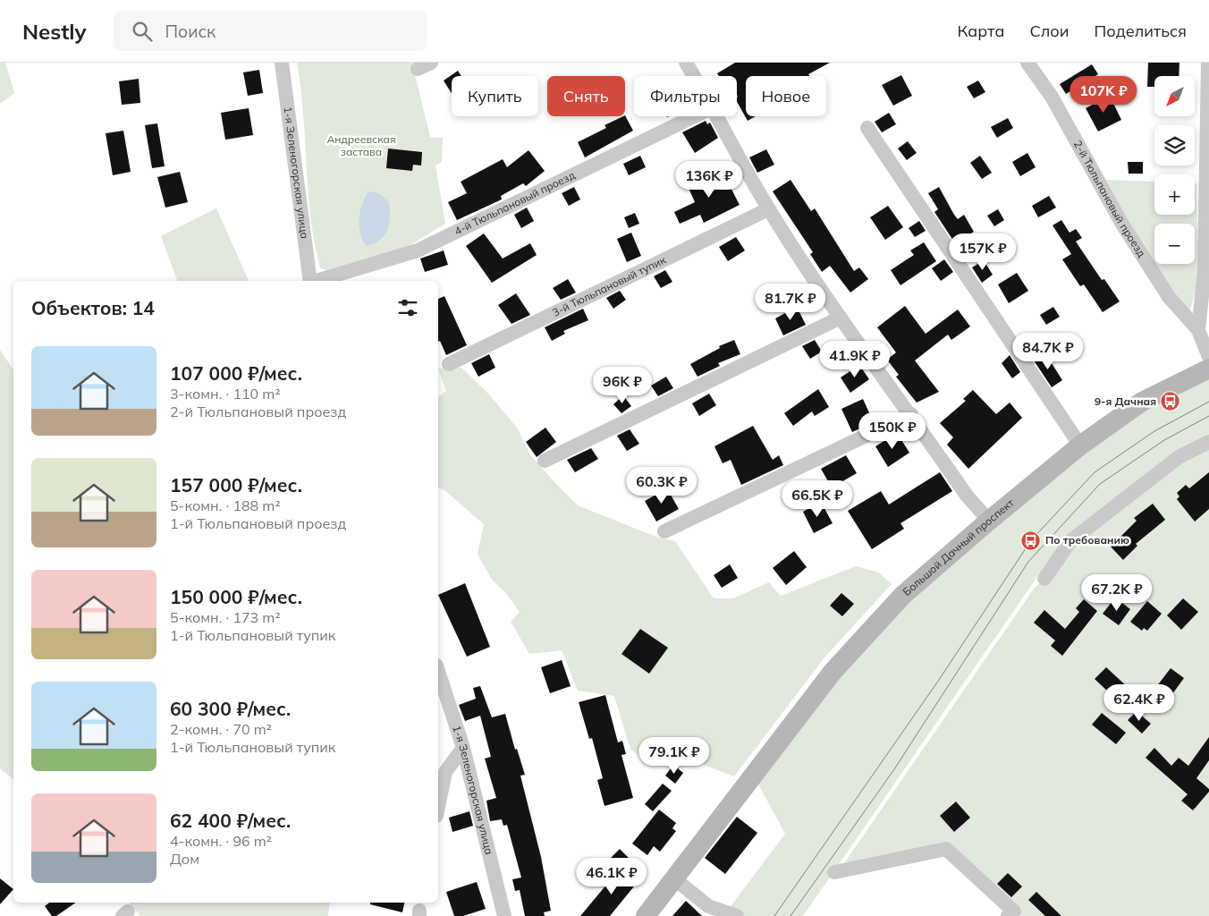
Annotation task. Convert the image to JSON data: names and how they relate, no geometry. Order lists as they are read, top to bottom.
{
  "streets": {
    "main road": ["Большой Дачный проспект"],
    "street": [
      "1-я Зеленогорская улица",
      "2-й Тюльпановый проезд",
      "4-й Тюльпановый проезд",
      "3-й Тюльпановый тупик"
    ]
  },
  "parks": ["Андреевская застава"],
  "places": {
    "bus stop": ["9-я Дачная", "По требованию"]
  },
  "north": "bottom left",
  "page": {
    "header": "Nestly",
    "search": "Поиск",
    "nav": ["Карта", "Слои", "Поделиться"],
    "map_buttons": ["+", "−"],
    "price": [
      "107K ₽",
      "136K ₽",
      "157K ₽",
      "81.7K ₽",
      "84.7K ₽",
      "41.9K ₽",
      "96K ₽",
      "150K ₽",
      "60.3K ₽",
      "66.5K ₽",
      "67.2K ₽",
      "62.4K ₽",
      "79.1K ₽",
      "46.1K ₽"
    ],
    "chip": [
      "Купить",
      "Снять",
      "Фильтры",
      "Новое"
    ],
    "heading": "Объектов: 14",
    "list": [
      {
        "name": "107 000 ₽/мес.",
        "note": "3-комн. · 110 m² · 2-й Тюльпановый проезд"
      },
      {
        "name": "157 000 ₽/мес.",
        "note": "5-комн. · 188 m² · 1-й Тюльпановый проезд"
      },
      {
        "name": "150 000 ₽/мес.",
        "note": "5-комн. · 173 m² · 1-й Тюльпановый тупик"
      },
      {
        "name": "60 300 ₽/мес.",
        "note": "2-комн. · 70 m² · 1-й Тюльпановый тупик"
      },
      {
        "name": "62 400 ₽/мес.",
        "note": "4-комн. · 96 m² · Дом"
      }
    ]
  }
}
